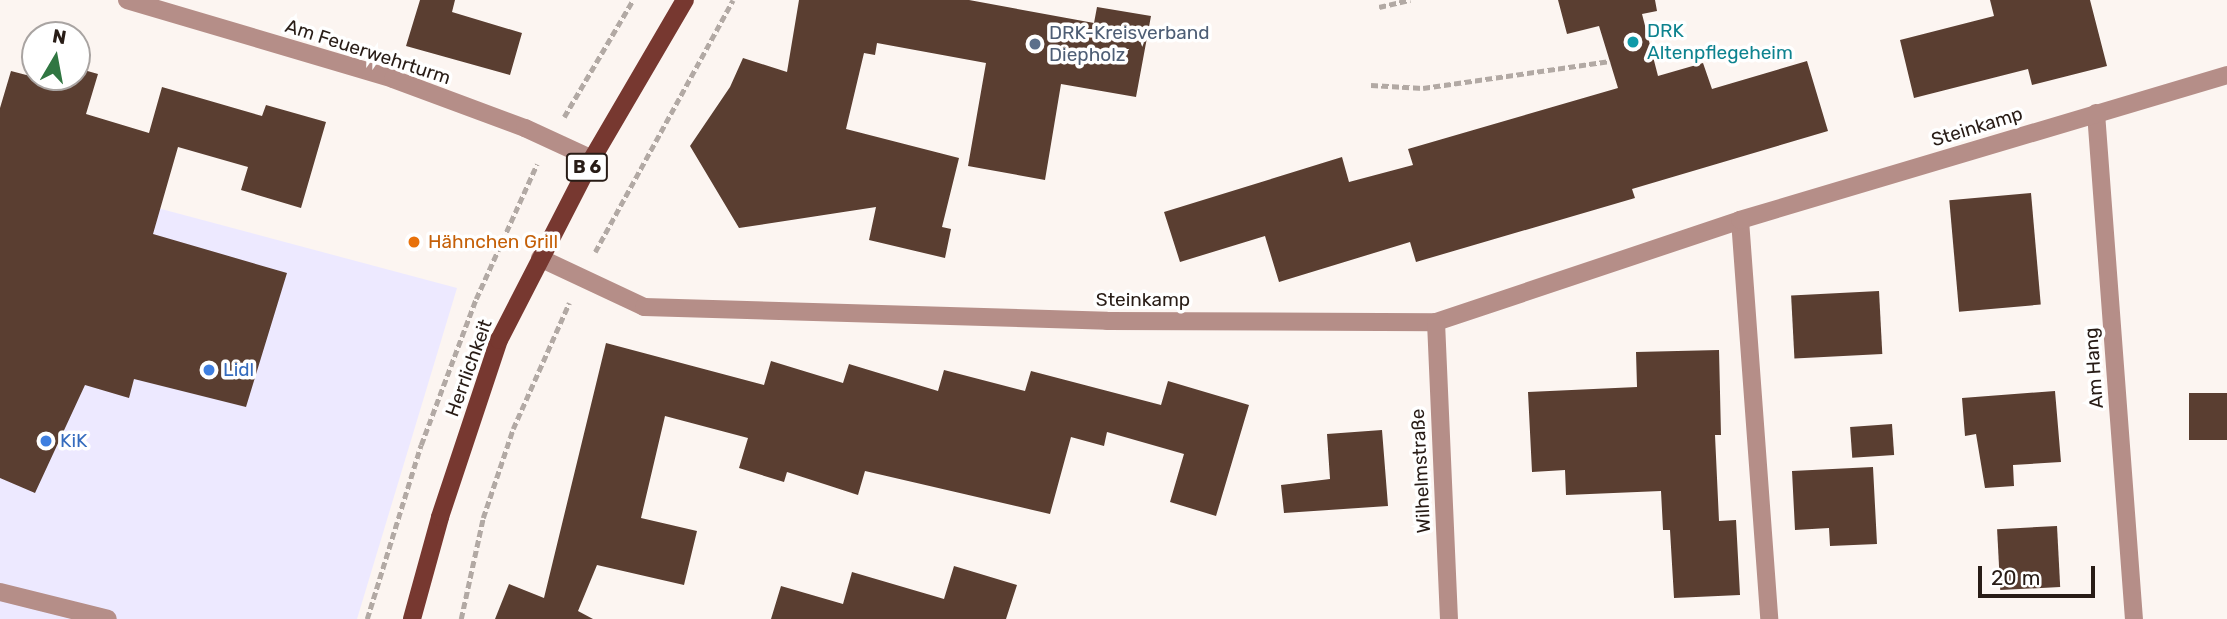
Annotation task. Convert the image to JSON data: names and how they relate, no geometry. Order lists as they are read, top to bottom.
{
  "streets": {
    "main road": ["B 6", "Herrlichkeit"],
    "street": [
      "Am Feuerwehrturm",
      "Steinkamp",
      "Am Hang",
      "Wilhelmstraße"
    ]
  },
  "crossings": [
    ["Am Feuerwehrturm", "Herrlichkeit"],
    ["Steinkamp", "Herrlichkeit"],
    ["Steinkamp", "Am Hang"],
    ["Steinkamp", "Wilhelmstraße"]
  ],
  "places": [
    "DRK Altenpflegeheim",
    "DRK-Kreisverband Diepholz",
    "Hähnchen Grill",
    "Lidl",
    "KiK"
  ],
  "scale_bar": "20 m",
  "north": "top"
}
